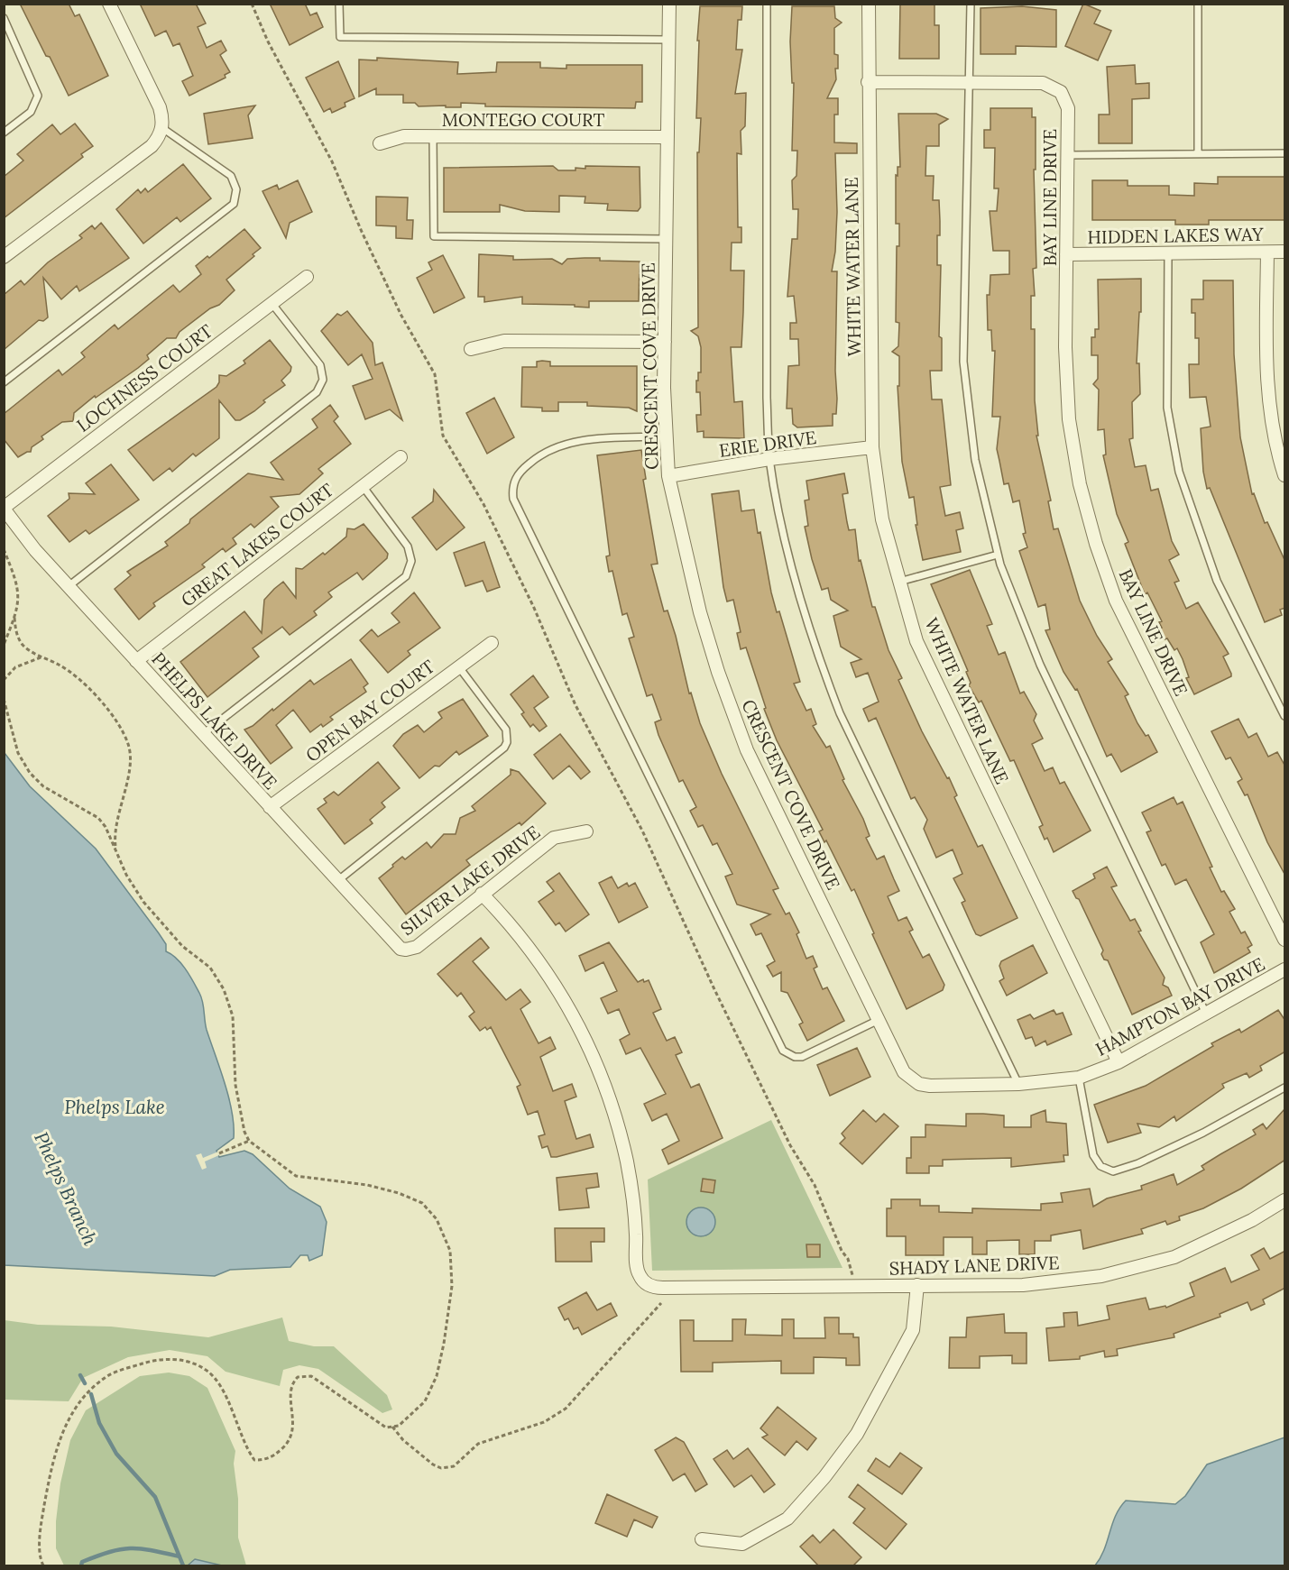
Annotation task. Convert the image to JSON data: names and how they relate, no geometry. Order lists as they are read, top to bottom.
{
  "streets": {
    "street": [
      "MONTEGO COURT",
      "BAY LINE DRIVE",
      "HIDDEN LAKES WAY",
      "WHITE WATER LANE",
      "CRESCENT COVE DRIVE",
      "LOCHNESS COURT",
      "ERIE DRIVE",
      "GREAT LAKES COURT",
      "OPEN BAY COURT",
      "PHELPS LAKE DRIVE",
      "SILVER LAKE DRIVE",
      "HAMPTON BAY DRIVE",
      "SHADY LANE DRIVE"
    ]
  },
  "crossings": [
    ["MONTEGO COURT", "CRESCENT COVE DRIVE"],
    ["BAY LINE DRIVE", "HIDDEN LAKES WAY"],
    ["WHITE WATER LANE", "ERIE DRIVE"],
    ["WHITE WATER LANE", "HAMPTON BAY DRIVE"],
    ["CRESCENT COVE DRIVE", "ERIE DRIVE"],
    ["CRESCENT COVE DRIVE", "HAMPTON BAY DRIVE"],
    ["LOCHNESS COURT", "PHELPS LAKE DRIVE"],
    ["GREAT LAKES COURT", "PHELPS LAKE DRIVE"],
    ["OPEN BAY COURT", "PHELPS LAKE DRIVE"],
    ["PHELPS LAKE DRIVE", "SILVER LAKE DRIVE"],
    ["SILVER LAKE DRIVE", "SHADY LANE DRIVE"]
  ],
  "water": ["Phelps Lake", "Phelps Branch"]
}
